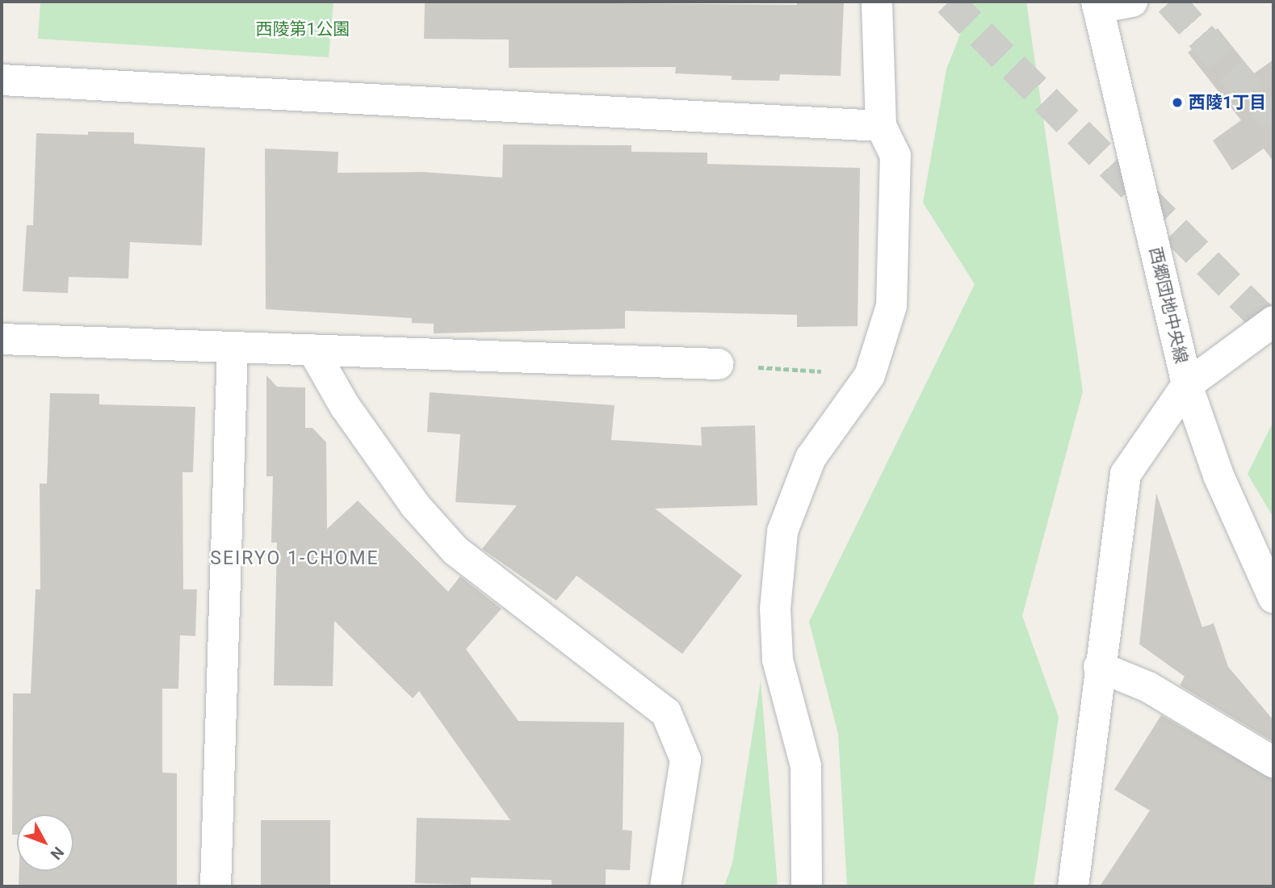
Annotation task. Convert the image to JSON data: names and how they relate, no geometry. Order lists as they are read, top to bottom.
{
  "streets": {
    "street": ["西郷団地中央線"]
  },
  "districts": ["SEIRYO 1-CHOME"],
  "parks": ["西陵第1公園"],
  "places": ["西陵1丁目"],
  "north": "bottom right"
}
